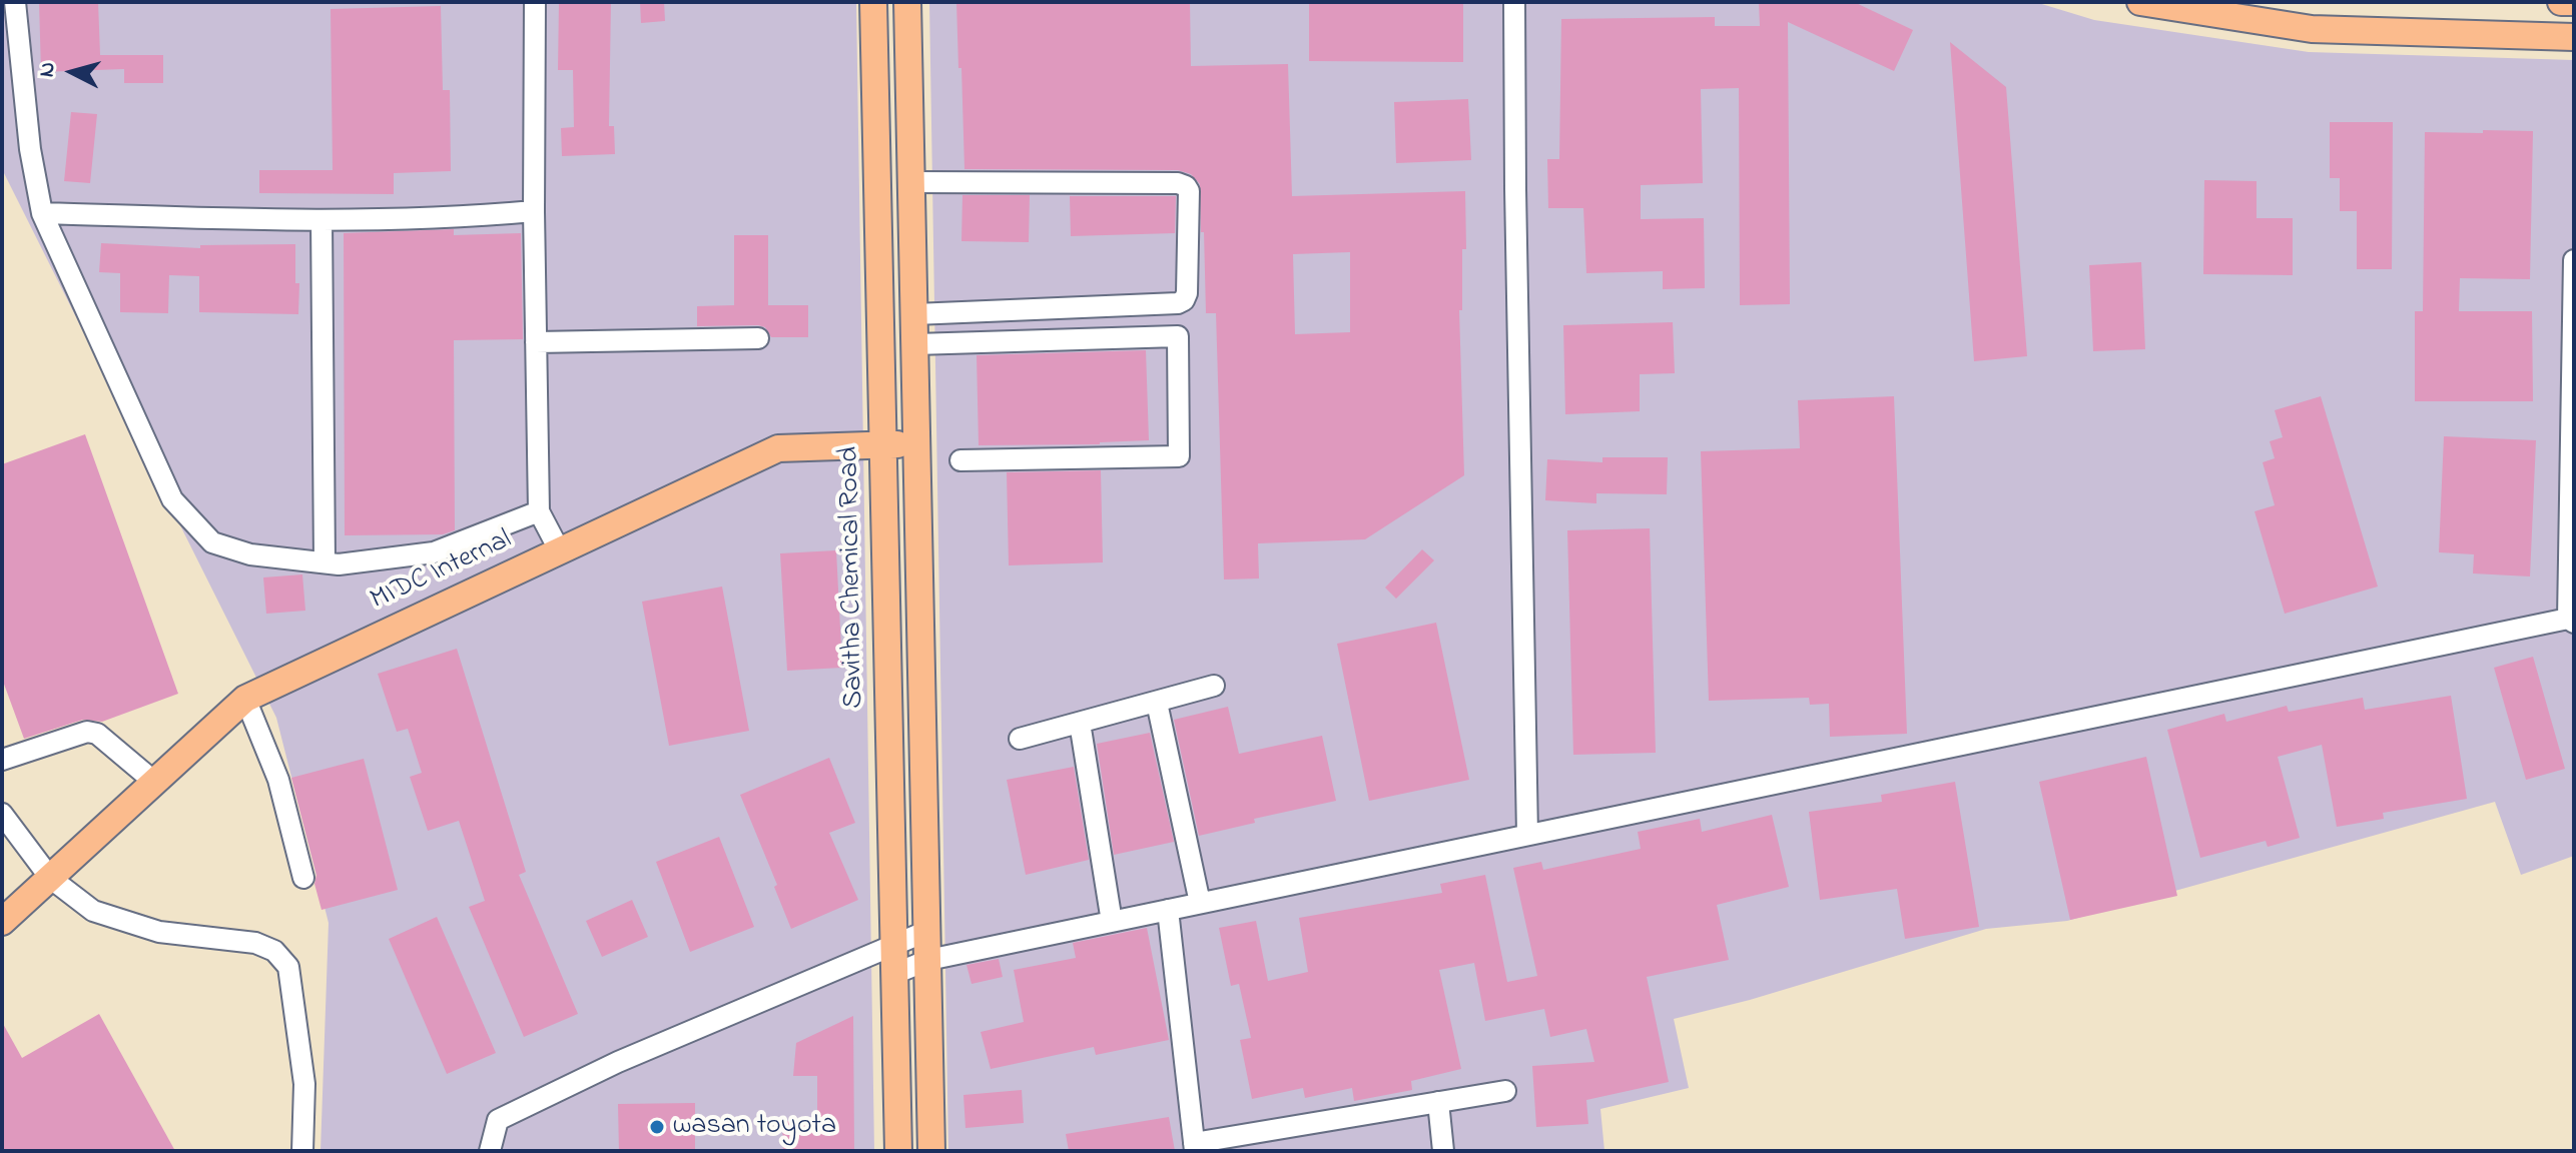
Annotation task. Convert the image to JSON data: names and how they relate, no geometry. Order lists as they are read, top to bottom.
{
  "streets": {
    "main road": ["MIDC Internal", "Savitha Chemical Road"]
  },
  "crossings": [
    ["MIDC Internal", "Savitha Chemical Road"]
  ],
  "places": ["wasan toyota"],
  "north": "left"
}
